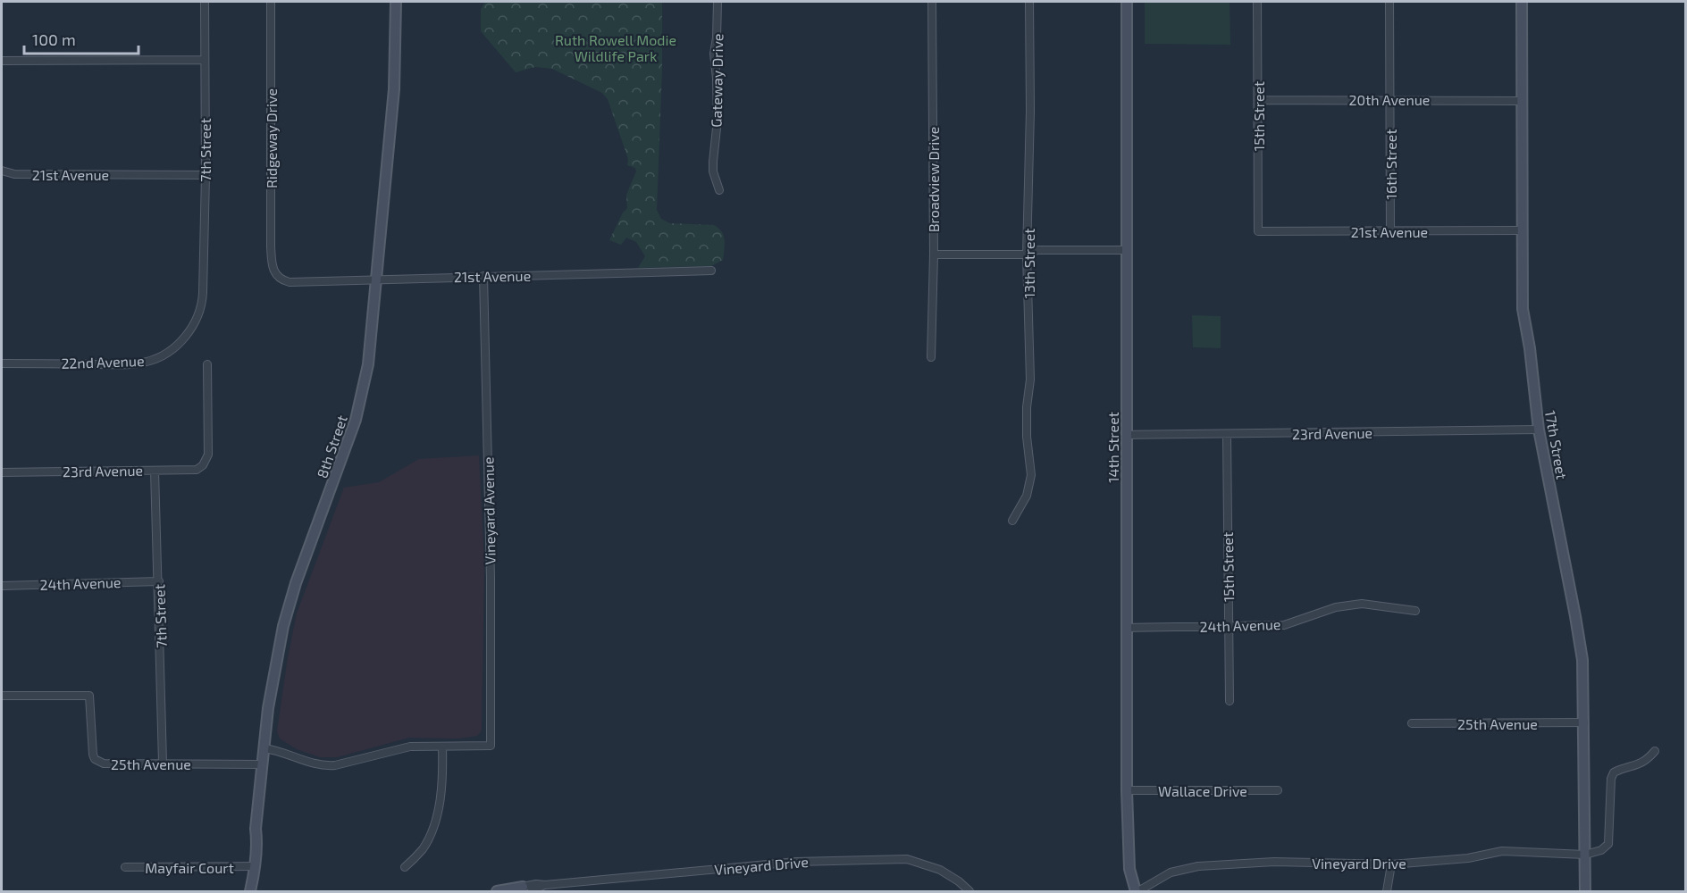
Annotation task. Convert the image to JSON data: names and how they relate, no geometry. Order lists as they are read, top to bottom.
{
  "streets": {
    "main road": ["17th Street", "8th Street", "14th Street"],
    "street": [
      "Gateway Drive",
      "20th Avenue",
      "15th Street",
      "Ridgeway Drive",
      "7th Street",
      "16th Street",
      "21st Avenue",
      "Broadview Drive",
      "13th Street",
      "22nd Avenue",
      "23rd Avenue",
      "Vineyard Avenue",
      "24th Avenue",
      "25th Avenue",
      "Wallace Drive",
      "Vineyard Drive",
      "Mayfair Court"
    ]
  },
  "crossings": [
    ["20th Avenue", "15th Street"],
    ["20th Avenue", "16th Street"],
    ["20th Avenue", "17th Street"],
    ["15th Street", "21st Avenue"],
    ["15th Street", "23rd Avenue"],
    ["15th Street", "24th Avenue"],
    ["Ridgeway Drive", "21st Avenue"],
    ["7th Street", "21st Avenue"],
    ["7th Street", "22nd Avenue"],
    ["7th Street", "23rd Avenue"],
    ["7th Street", "24th Avenue"],
    ["7th Street", "25th Avenue"],
    ["16th Street", "21st Avenue"],
    ["21st Avenue", "17th Street"],
    ["21st Avenue", "8th Street"],
    ["21st Avenue", "Vineyard Avenue"],
    ["23rd Avenue", "17th Street"],
    ["23rd Avenue", "14th Street"],
    ["17th Street", "25th Avenue"],
    ["17th Street", "Vineyard Drive"],
    ["8th Street", "25th Avenue"],
    ["8th Street", "Mayfair Court"],
    ["14th Street", "24th Avenue"],
    ["14th Street", "Wallace Drive"],
    ["14th Street", "Vineyard Drive"]
  ],
  "parks": ["Ruth Rowell Modie Wildlife Park"],
  "scale_bar": "100 m"
}
